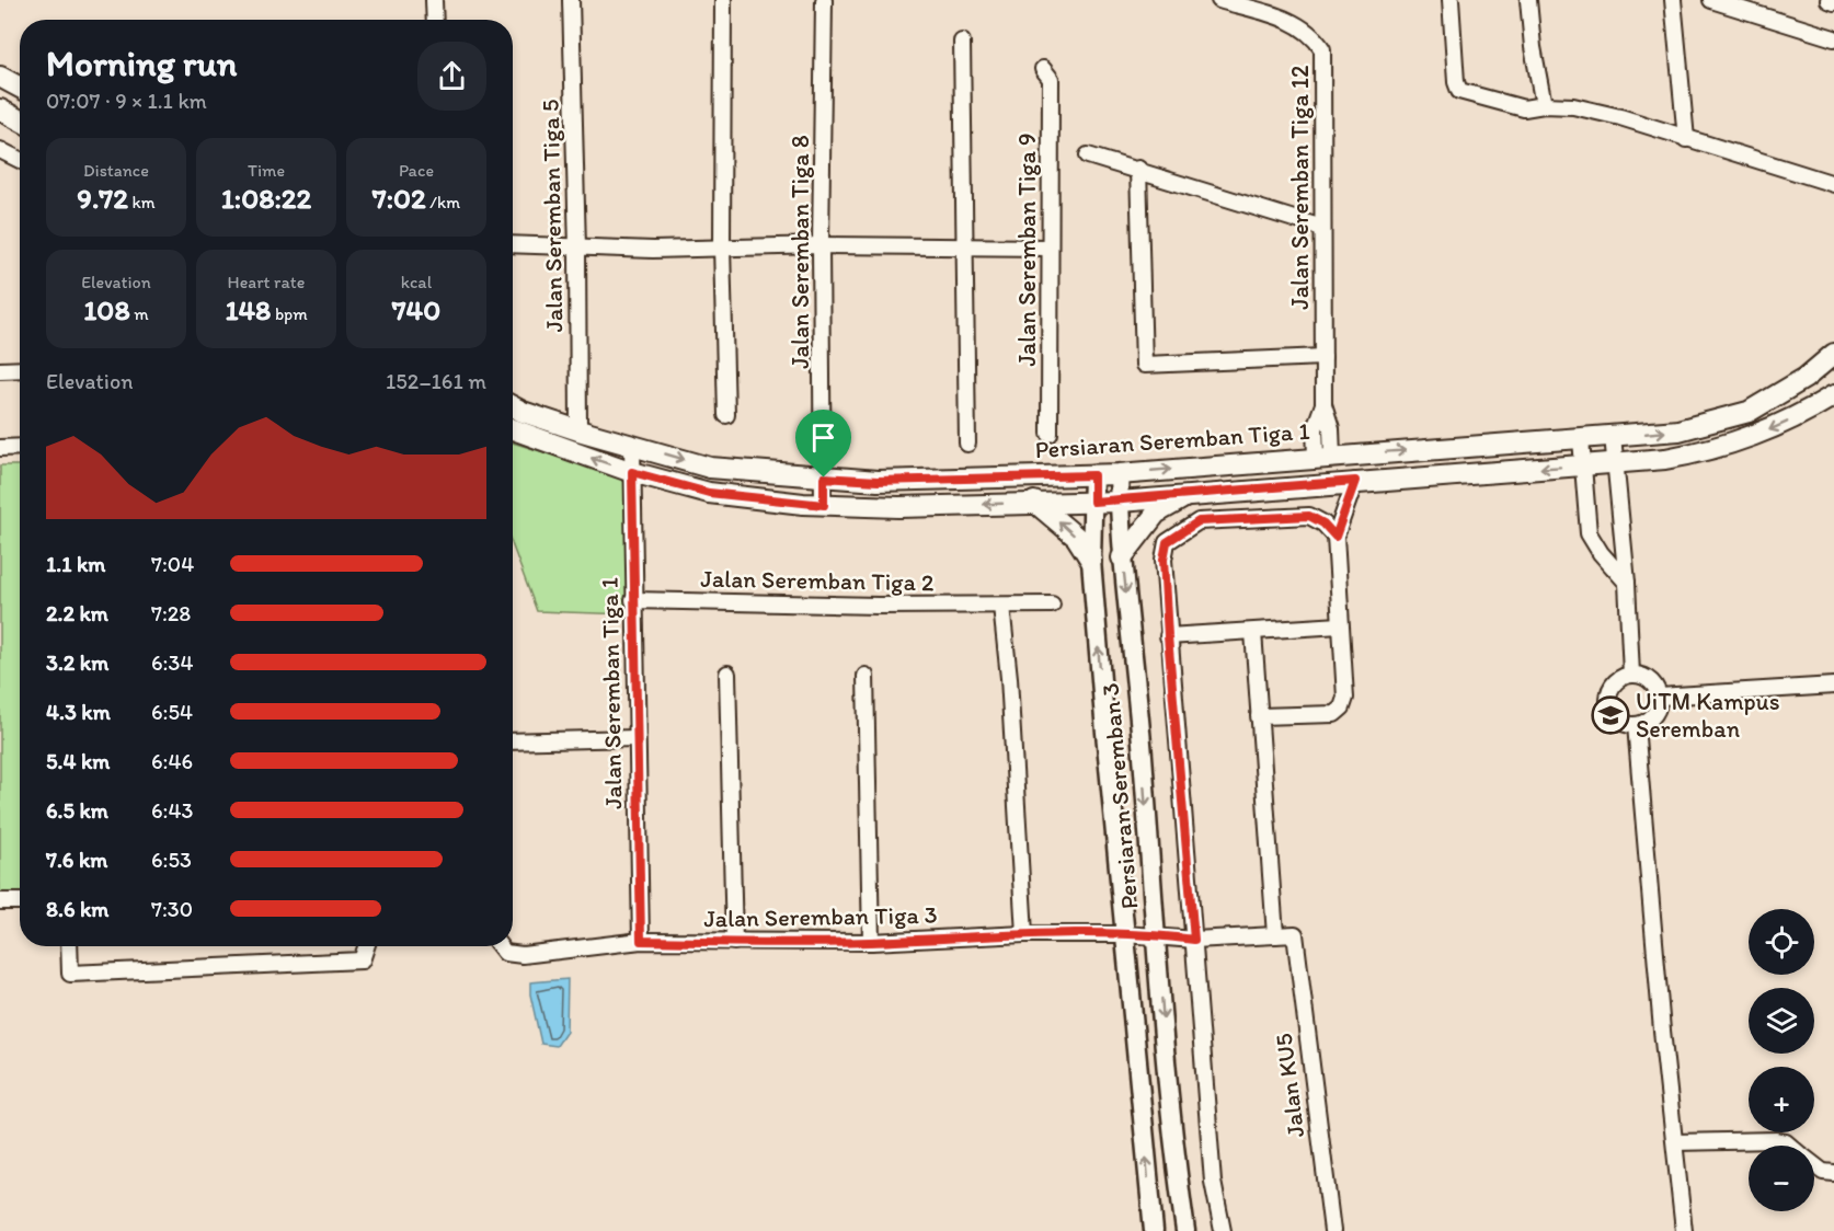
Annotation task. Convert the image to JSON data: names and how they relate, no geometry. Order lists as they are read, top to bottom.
{
  "streets": {
    "main road": ["Persiaran Seremban Tiga 1"],
    "street": [
      "Jalan Seremban Tiga 12",
      "Jalan Seremban Tiga 5",
      "Jalan Seremban Tiga 9",
      "Jalan Seremban Tiga 8",
      "Jalan Seremban Tiga 2",
      "Jalan Seremban Tiga 1",
      "Persiaran Seremban 3",
      "Jalan Seremban Tiga 3",
      "Jalan KU5"
    ]
  },
  "crossings": [
    ["Jalan Seremban Tiga 12", "Persiaran Seremban Tiga 1"],
    ["Jalan Seremban Tiga 5", "Persiaran Seremban Tiga 1"],
    ["Jalan Seremban Tiga 8", "Persiaran Seremban Tiga 1"],
    ["Persiaran Seremban Tiga 1", "Jalan Seremban Tiga 1"],
    ["Persiaran Seremban Tiga 1", "Persiaran Seremban 3"],
    ["Jalan Seremban Tiga 2", "Jalan Seremban Tiga 1"],
    ["Jalan Seremban Tiga 1", "Jalan Seremban Tiga 3"],
    ["Persiaran Seremban 3", "Jalan Seremban Tiga 3"],
    ["Jalan Seremban Tiga 3", "Jalan KU5"]
  ],
  "places": {
    "school or university": ["UiTM Kampus Seremban"]
  },
  "page": {
    "heading": ["Morning run", "07:07 · 9 × 1.1 km"],
    "stats": [
      ["Distance", "9.72 km"],
      ["Time", "1:08:22"],
      ["Pace", "7:02 /km"],
      ["Elevation", "108 m"],
      ["Heart rate", "148 bpm"],
      ["kcal", "740"]
    ],
    "chart": ["Elevation", "152–161 m"],
    "list": [
      {
        "name": "1.1 km",
        "note": "7:04"
      },
      {
        "name": "2.2 km",
        "note": "7:28"
      },
      {
        "name": "3.2 km",
        "note": "6:34"
      },
      {
        "name": "4.3 km",
        "note": "6:54"
      },
      {
        "name": "5.4 km",
        "note": "6:46"
      },
      {
        "name": "6.5 km",
        "note": "6:43"
      },
      {
        "name": "7.6 km",
        "note": "6:53"
      },
      {
        "name": "8.6 km",
        "note": "7:30"
      }
    ],
    "map_buttons": ["+", "−"]
  }
}
